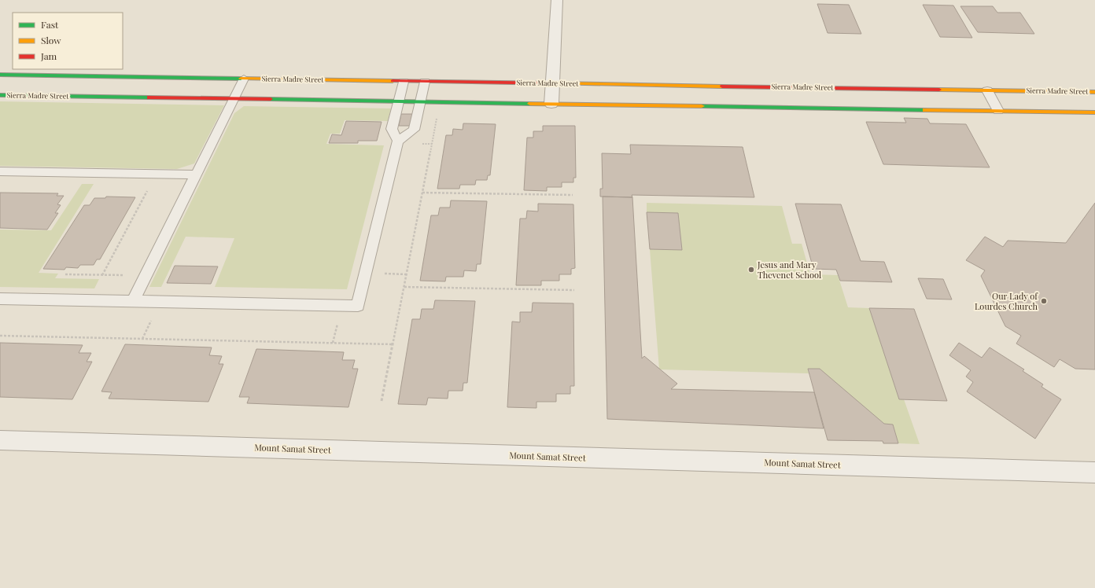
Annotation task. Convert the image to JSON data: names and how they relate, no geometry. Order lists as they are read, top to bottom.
{
  "streets": {
    "street": ["Sierra Madre Street", "Mount Samat Street"]
  },
  "places": ["Jesus and Mary Thevenet School", "Our Lady of Lourdes Church"],
  "legend": ["Fast", "Slow", "Jam"]
}
